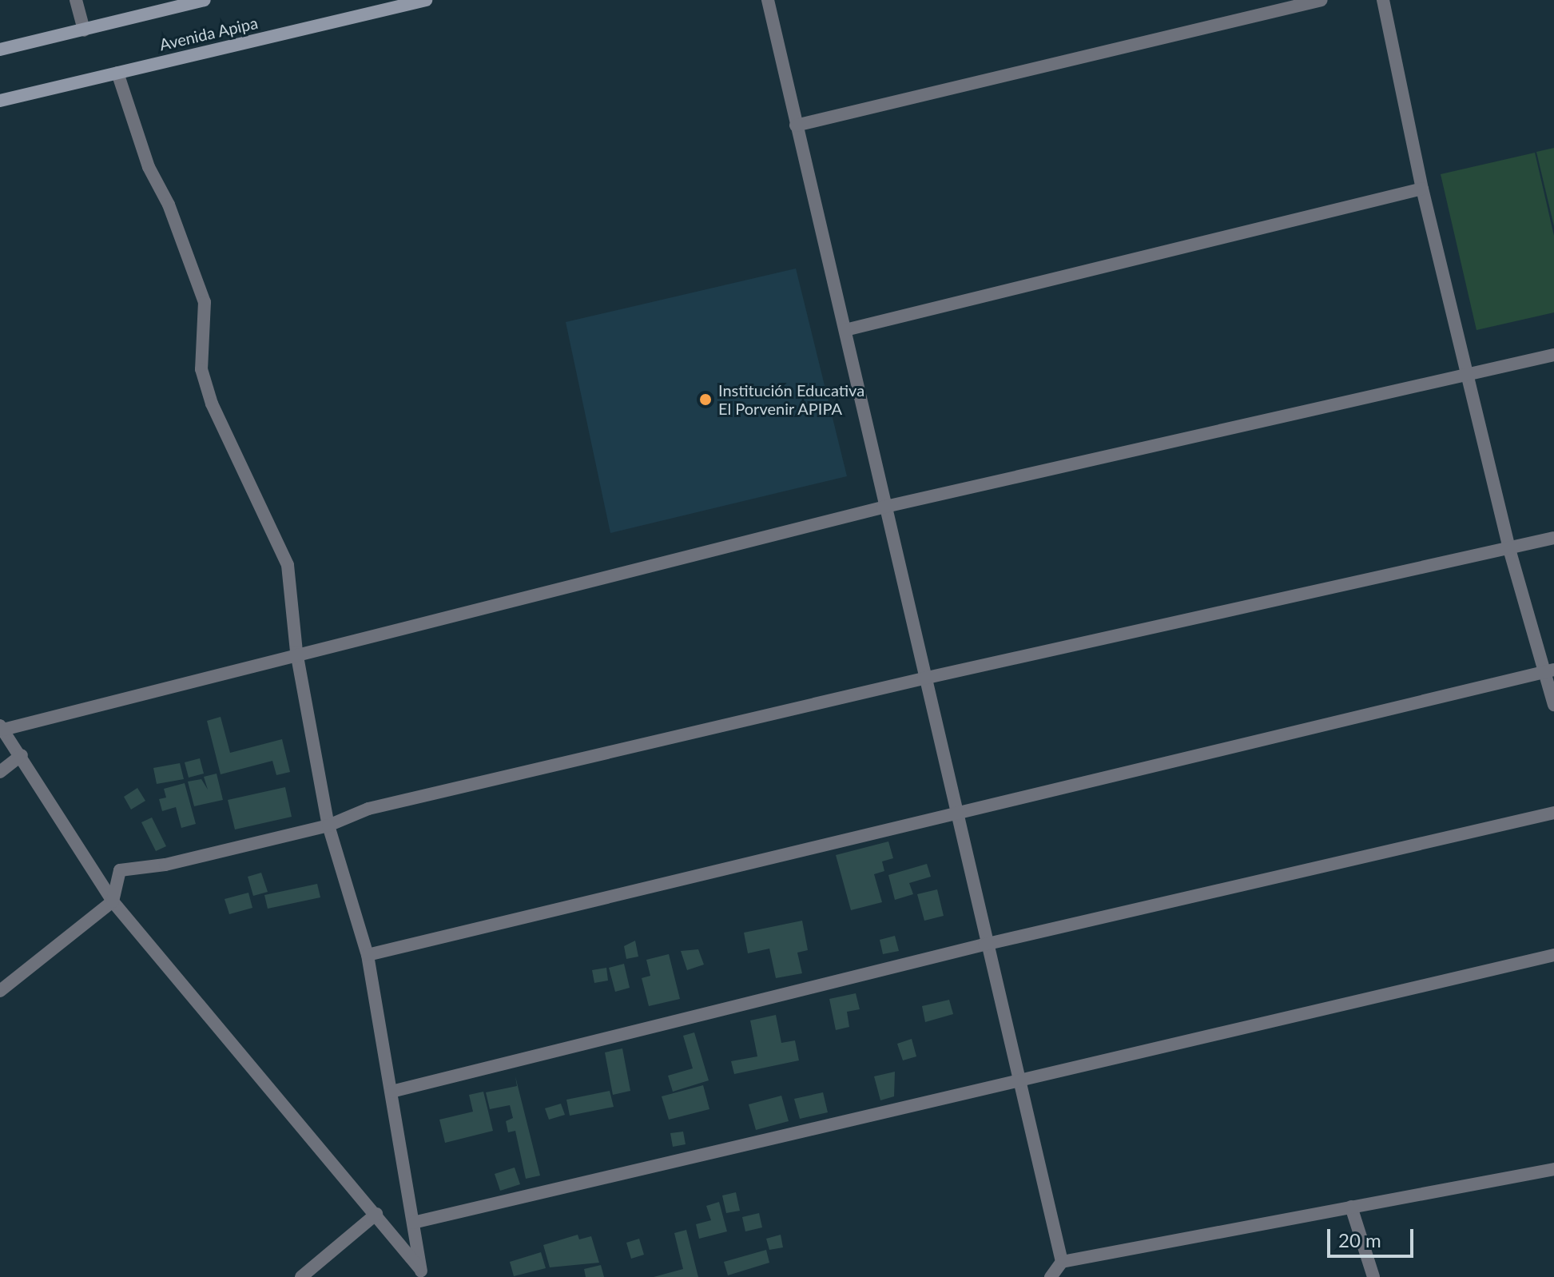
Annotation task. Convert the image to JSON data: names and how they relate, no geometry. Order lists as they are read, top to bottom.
{
  "streets": {
    "street": ["Avenida Apipa"]
  },
  "places": ["Institución Educativa El Porvenir APIPA"],
  "scale_bar": "20 m"
}
